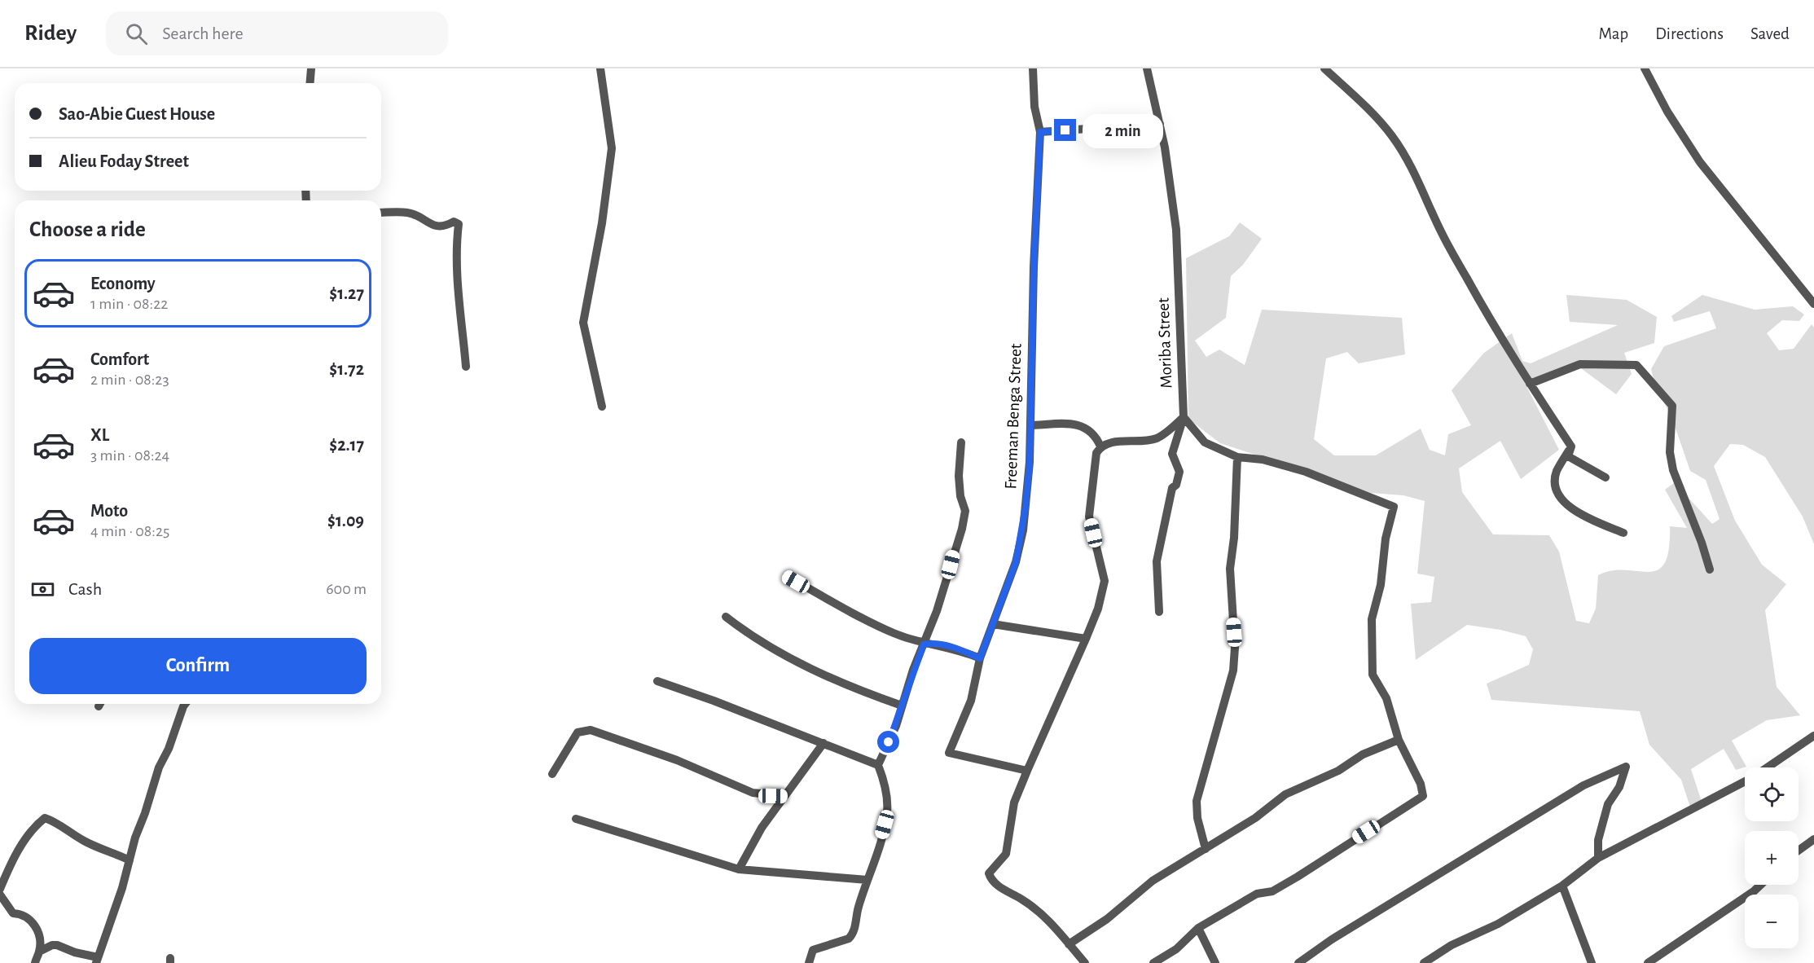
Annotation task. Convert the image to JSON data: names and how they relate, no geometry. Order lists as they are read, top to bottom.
{
  "streets": {
    "street": ["Moriba Street", "Freeman Benga Street"]
  },
  "page": {
    "header": "Ridey",
    "search": "Search here",
    "nav": ["Map", "Directions", "Saved"],
    "banner": ["Sao-Abie Guest House", "Alieu Foday Street"],
    "bubble": "2 min",
    "heading": "Choose a ride",
    "list": [
      {
        "name": "Economy",
        "note": "1 min · 08:22",
        "value": "$1.27"
      },
      {
        "name": "Comfort",
        "note": "2 min · 08:23",
        "value": "$1.72"
      },
      {
        "name": "XL",
        "note": "3 min · 08:24",
        "value": "$2.17"
      },
      {
        "name": "Moto",
        "note": "4 min · 08:25",
        "value": "$1.09"
      }
    ],
    "pay": ["Cash", "600 m"],
    "buttons": "Confirm",
    "map_buttons": ["+", "−"]
  }
}
